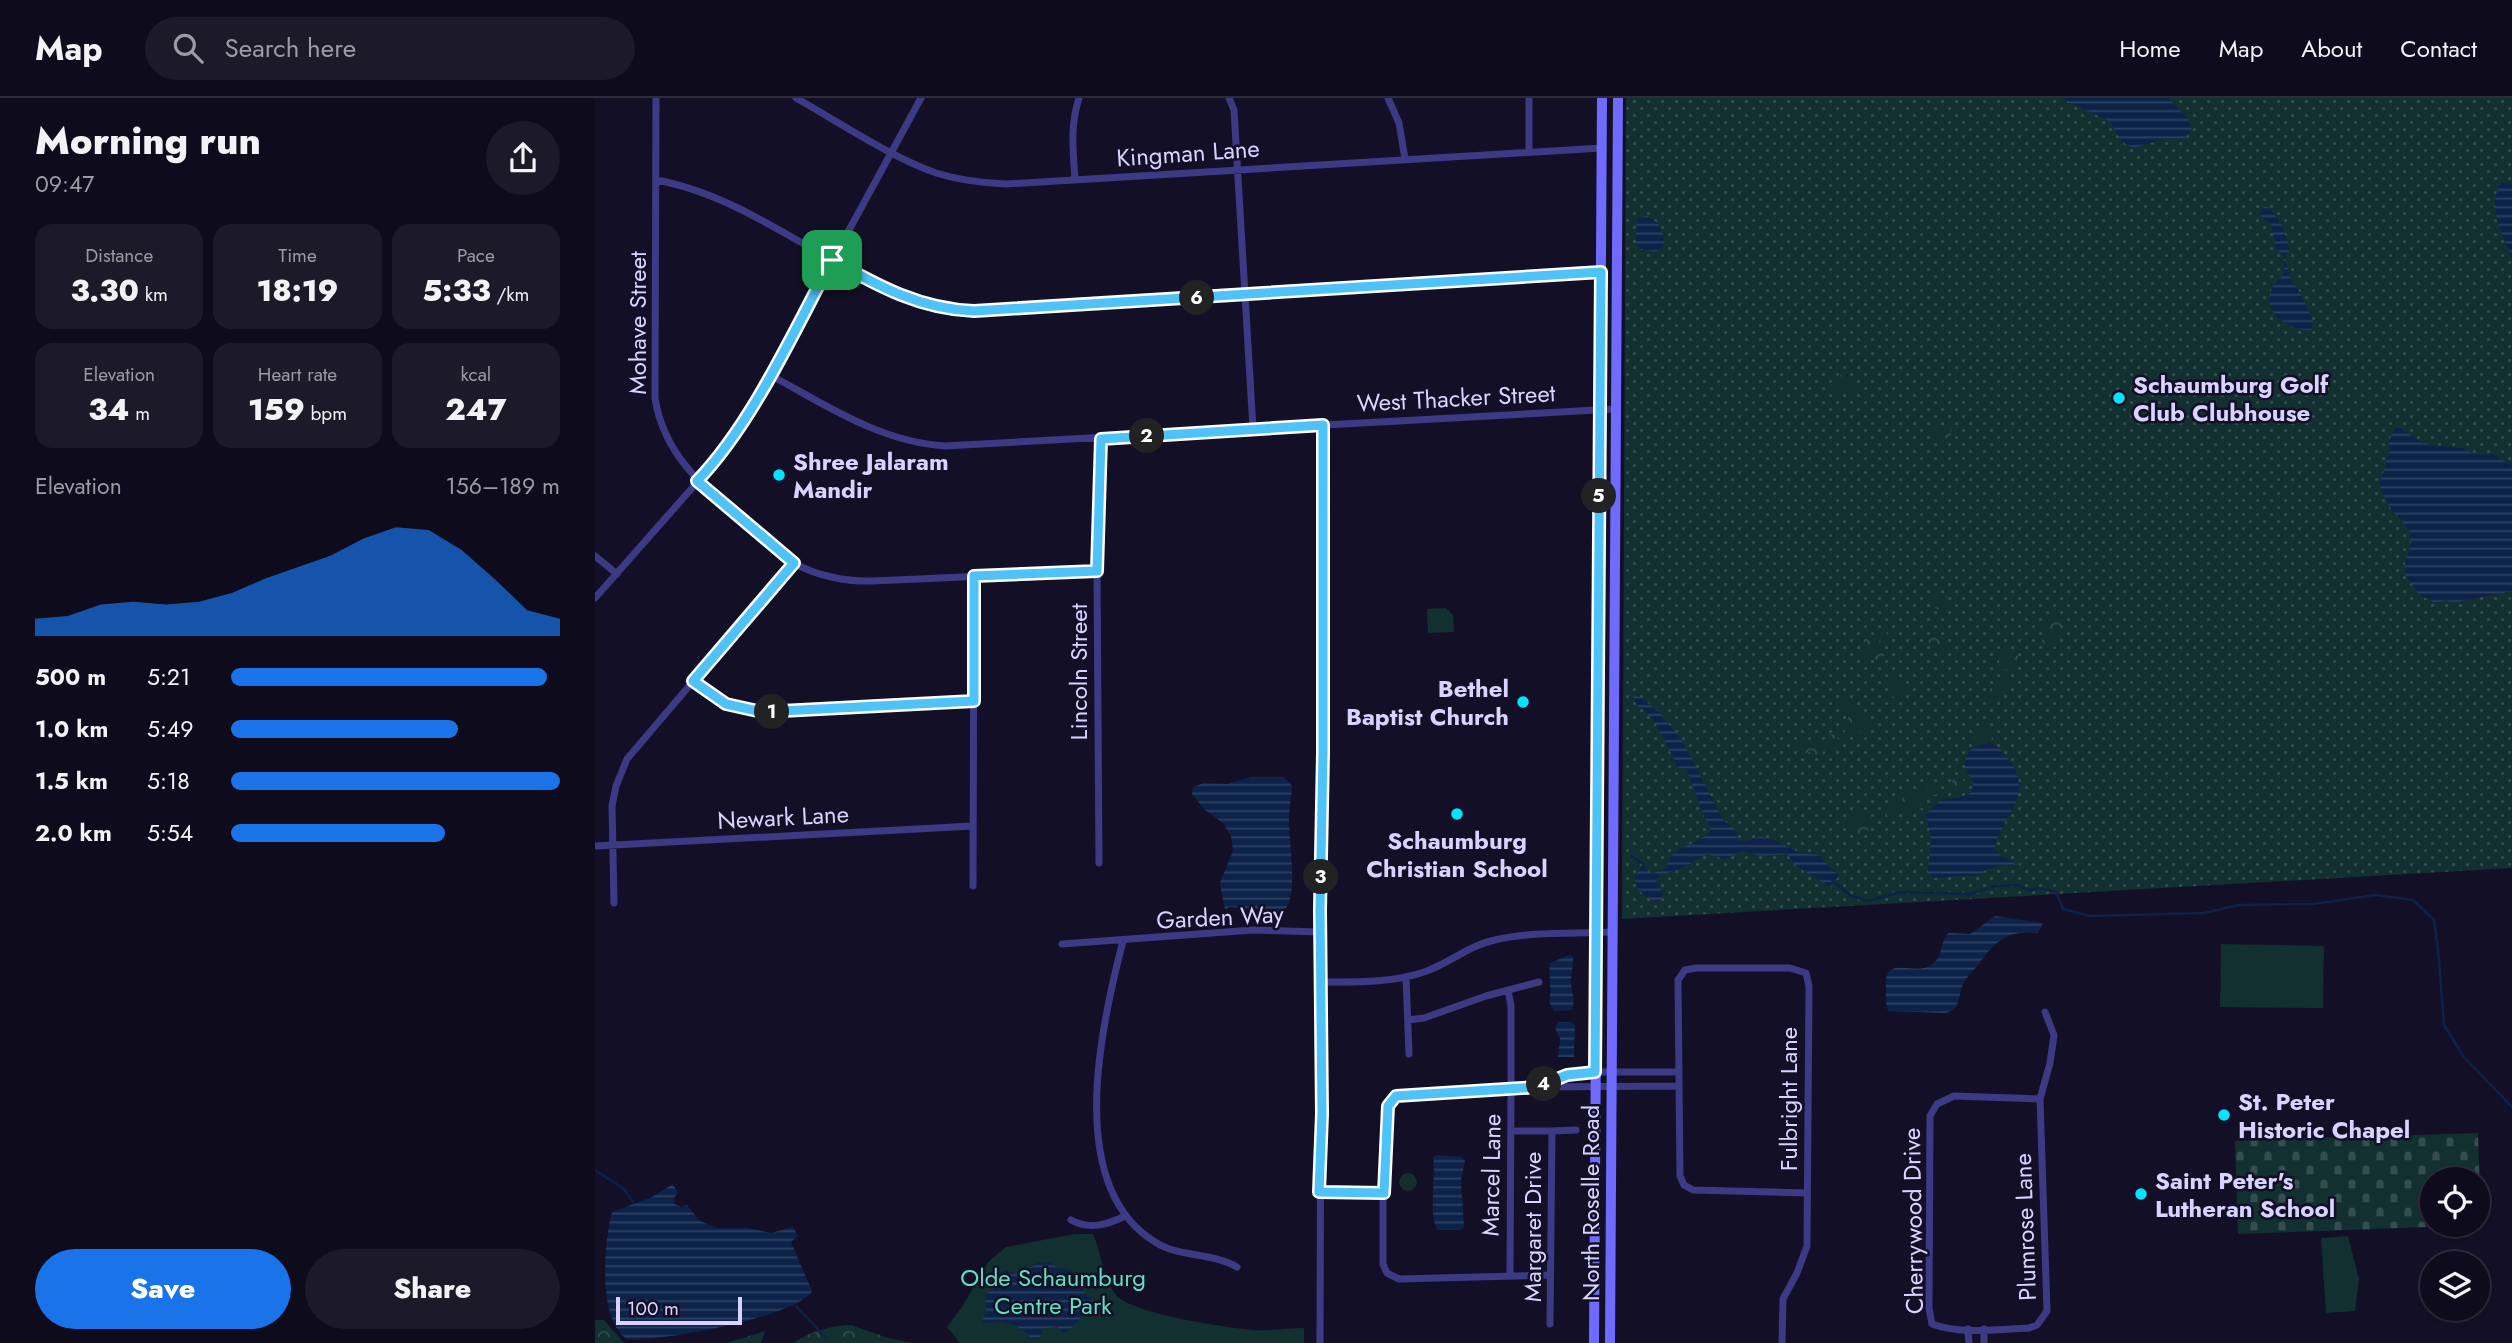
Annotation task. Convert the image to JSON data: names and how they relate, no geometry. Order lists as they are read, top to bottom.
{
  "streets": {
    "main road": ["North Roselle Road"],
    "street": [
      "Kingman Lane",
      "Mohave Street",
      "West Thacker Street",
      "Lincoln Street",
      "Newark Lane",
      "Garden Way",
      "Fulbright Lane",
      "Marcel Lane",
      "Cherrywood Drive",
      "Margaret Drive",
      "Plumrose Lane"
    ]
  },
  "crossings": [
    ["Kingman Lane", "North Roselle Road"],
    ["Mohave Street", "Lincoln Street"],
    ["West Thacker Street", "Lincoln Street"],
    ["West Thacker Street", "North Roselle Road"],
    ["Marcel Lane", "Margaret Drive"],
    ["Cherrywood Drive", "Plumrose Lane"]
  ],
  "parks": ["Olde Schaumburg Centre Park"],
  "places": [
    "Schaumburg Golf Club Clubhouse",
    "Shree Jalaram Mandir",
    "Bethel Baptist Church",
    "Schaumburg Christian School",
    "St. Peter Historic Chapel",
    "Saint Peter's Lutheran School"
  ],
  "scale_bar": "100 m",
  "page": {
    "header": "Map",
    "search": "Search here",
    "nav": [
      "Home",
      "Map",
      "About",
      "Contact"
    ],
    "heading": ["Morning run", "09:47"],
    "stats": [
      ["Distance", "3.30 km"],
      ["Time", "18:19"],
      ["Pace", "5:33 /km"],
      ["Elevation", "34 m"],
      ["Heart rate", "159 bpm"],
      ["kcal", "247"]
    ],
    "pins": [
      "6",
      "2",
      "5",
      "1",
      "3",
      "4"
    ],
    "chart": ["Elevation", "156–189 m"],
    "list": [
      {
        "name": "500 m",
        "note": "5:21"
      },
      {
        "name": "1.0 km",
        "note": "5:49"
      },
      {
        "name": "1.5 km",
        "note": "5:18"
      },
      {
        "name": "2.0 km",
        "note": "5:54"
      }
    ],
    "buttons": ["Save", "Share"],
    "scale": "100 m"
  }
}
